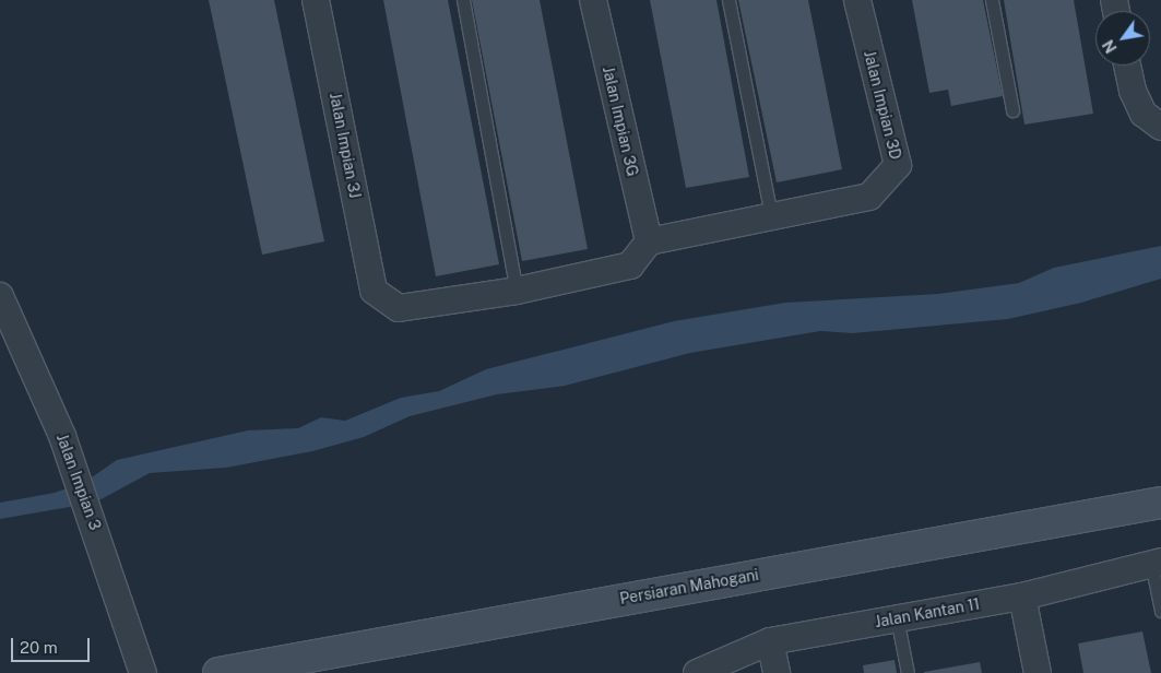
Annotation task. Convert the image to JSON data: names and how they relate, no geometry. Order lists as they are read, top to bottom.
{
  "streets": {
    "main road": ["Persiaran Mahogani"],
    "street": [
      "Jalan Impian 3D",
      "Jalan Impian 3G",
      "Jalan Impian 3J",
      "Jalan Impian 3",
      "Jalan Kantan 11"
    ]
  },
  "scale_bar": "20 m",
  "north": "bottom left"
}
